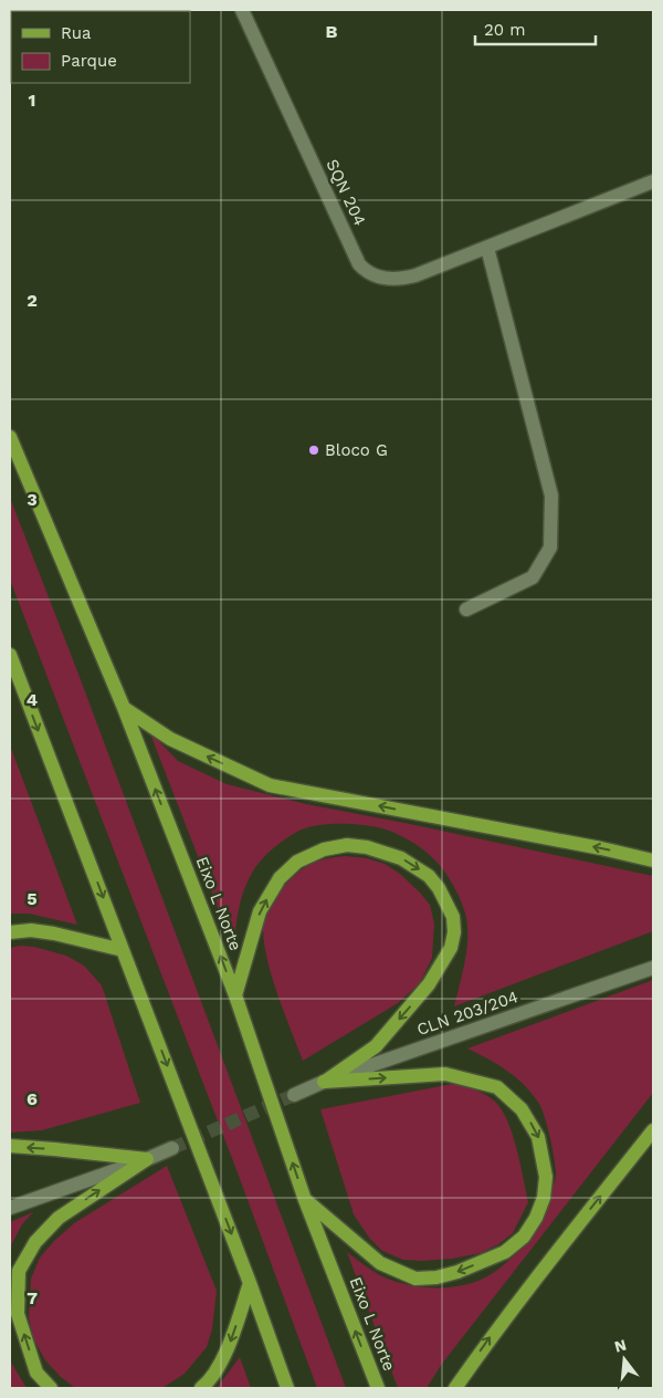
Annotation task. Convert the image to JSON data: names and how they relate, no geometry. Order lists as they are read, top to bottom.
{
  "streets": {
    "main road": ["Eixo L Norte"],
    "street": ["SQN 204", "CLN 203/204"]
  },
  "places": ["Bloco G"],
  "legend": ["Rua", "Parque"],
  "scale_bar": "20 m",
  "north": "top",
  "grid": {
    "columns": ["B"],
    "rows": [
      "1",
      "2",
      "3",
      "4",
      "5",
      "6",
      "7"
    ]
  }
}
